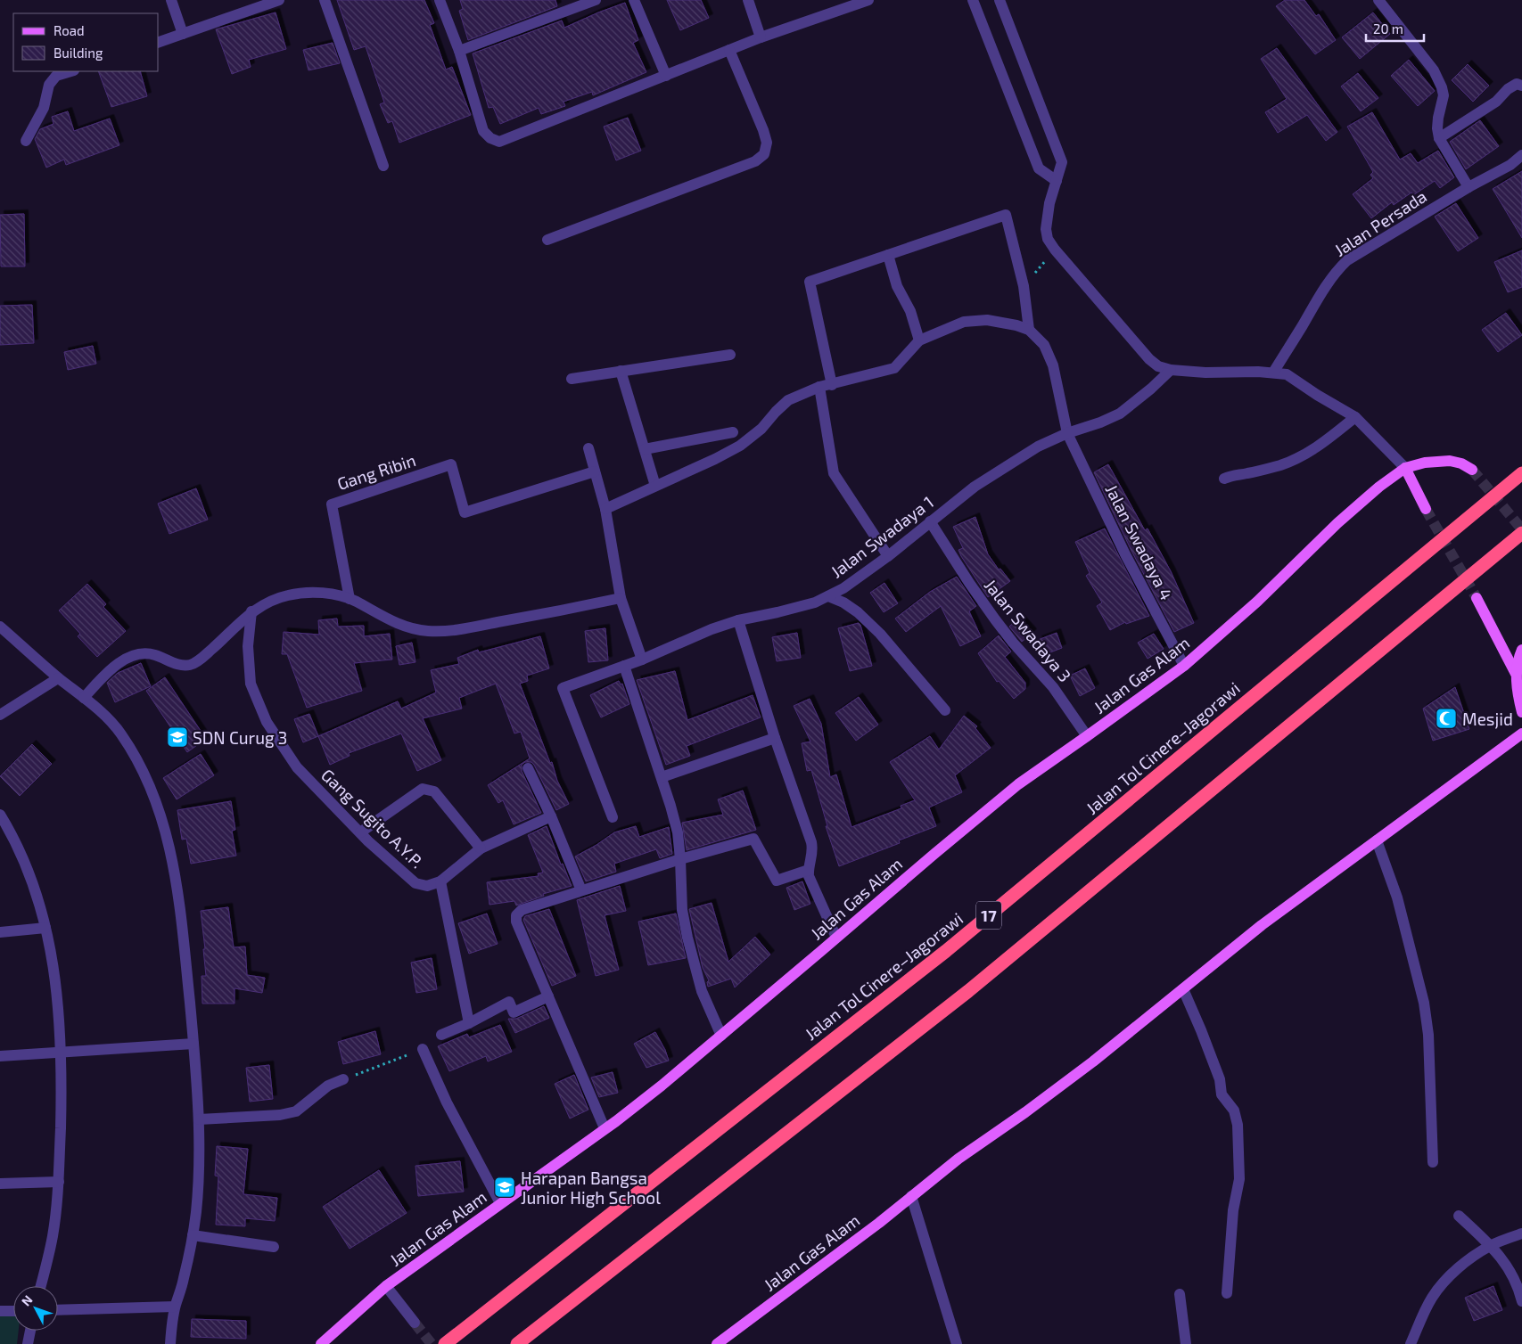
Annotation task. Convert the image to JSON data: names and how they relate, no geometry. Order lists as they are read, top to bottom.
{
  "streets": {
    "highway": ["Jalan Tol Cinere–Jagorawi", "17"],
    "main road": ["Jalan Gas Alam"],
    "street": [
      "Jalan Persada",
      "Gang Ribin",
      "Jalan Swadaya 1",
      "Jalan Swadaya 4",
      "Jalan Swadaya 3",
      "Gang Sugito A.Y.P."
    ]
  },
  "crossings": [
    ["Jalan Swadaya 1", "Jalan Swadaya 4"],
    ["Jalan Swadaya 1", "Jalan Swadaya 3"],
    ["Jalan Swadaya 4", "Jalan Gas Alam"],
    ["Jalan Swadaya 3", "Jalan Gas Alam"]
  ],
  "places": {
    "mosque": ["Mesjid"],
    "school or university": ["SDN Curug 3", "Harapan Bangsa Junior High School"]
  },
  "legend": ["Road", "Building"],
  "scale_bar": "20 m",
  "north": "top left"
}
